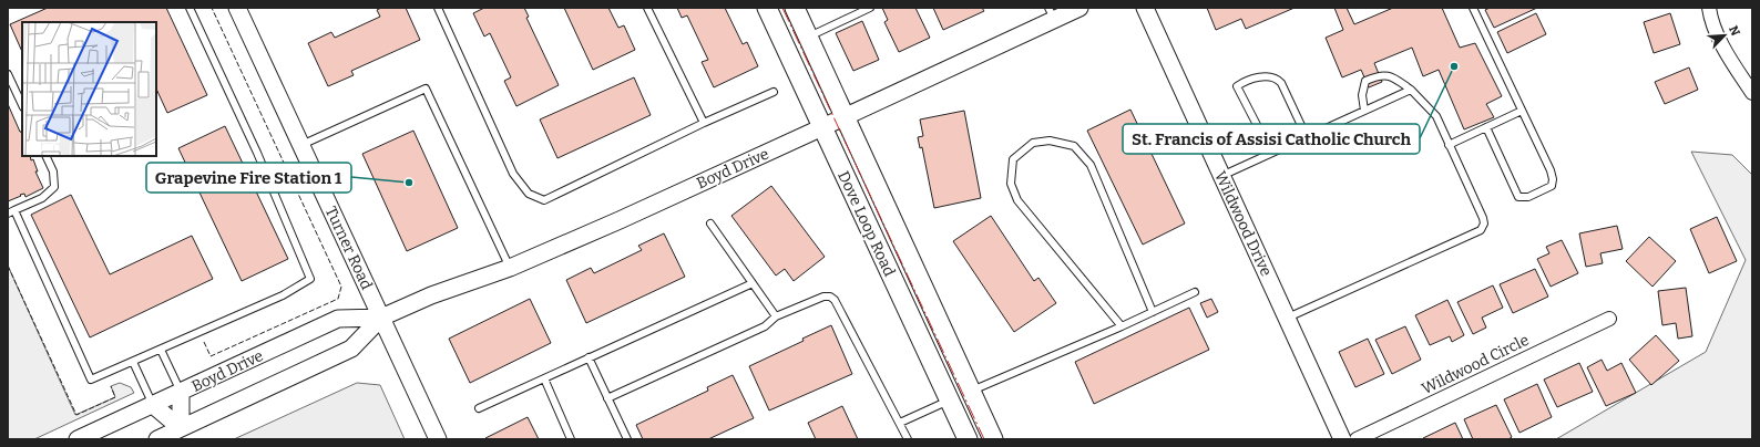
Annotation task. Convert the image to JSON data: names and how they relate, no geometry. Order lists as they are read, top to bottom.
{
  "streets": {
    "main road": ["Dove Loop Road"],
    "street": [
      "Boyd Drive",
      "Wildwood Drive",
      "Turner Road",
      "Wildwood Circle"
    ]
  },
  "crossings": [
    ["Boyd Drive", "Dove Loop Road"],
    ["Boyd Drive", "Turner Road"]
  ],
  "places": ["St. Francis of Assisi Catholic Church", "Grapevine Fire Station 1"],
  "north": "top right"
}
